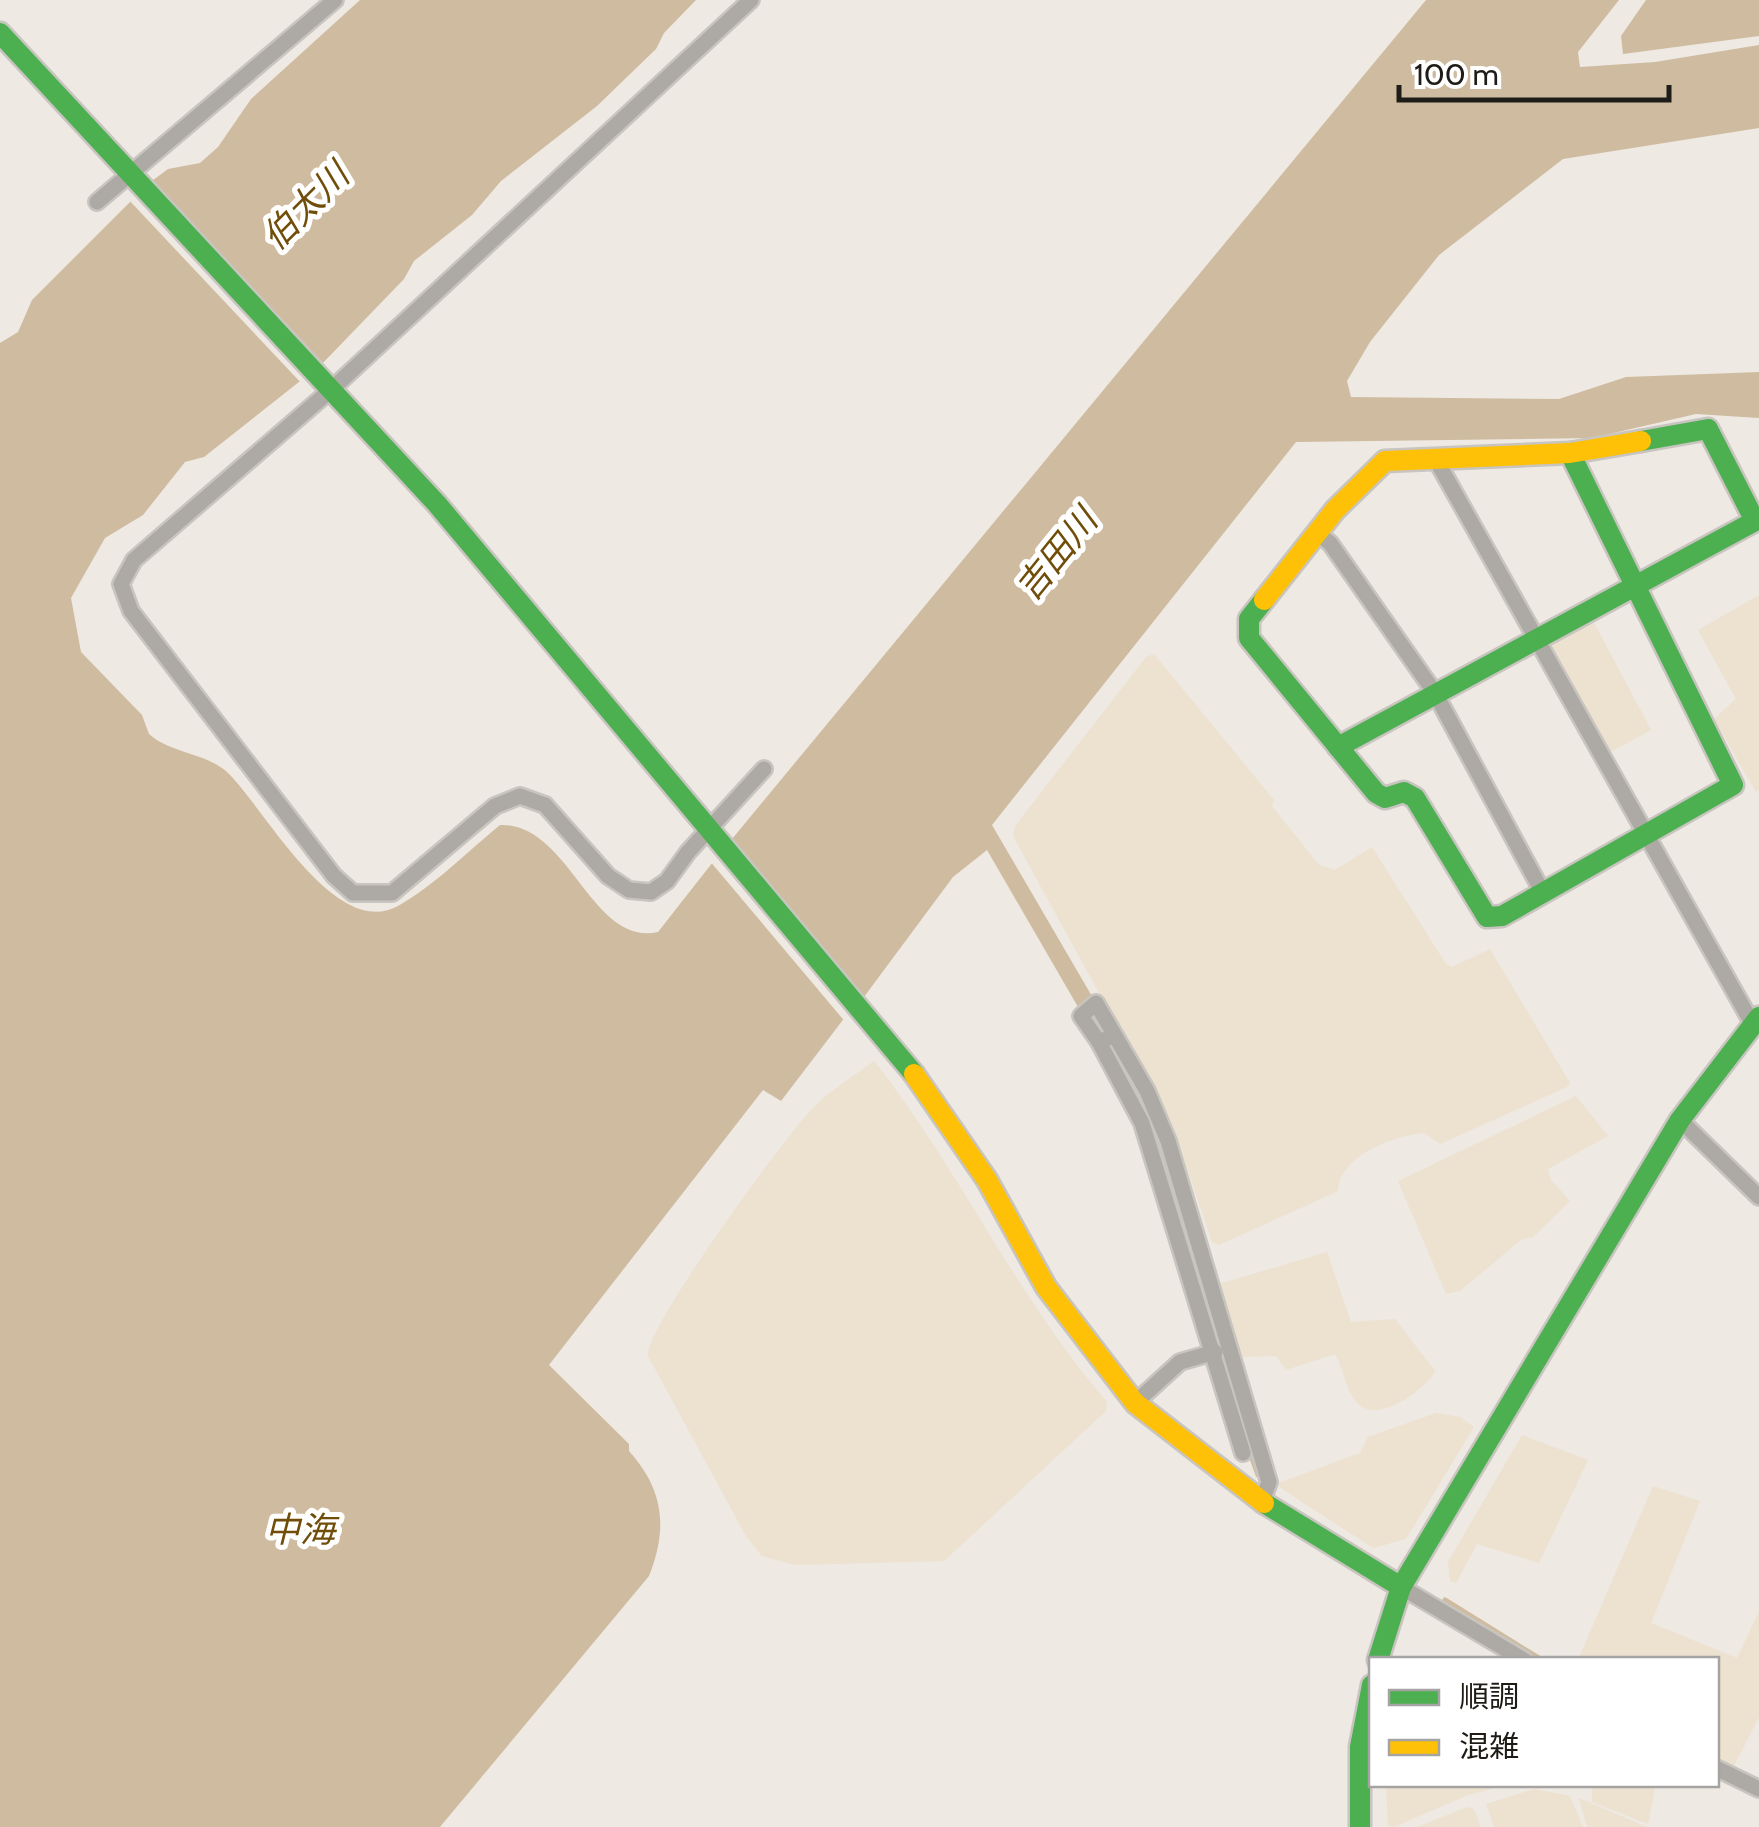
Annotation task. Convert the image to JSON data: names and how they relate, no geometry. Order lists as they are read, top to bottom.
{
  "water": ["伯太川", "吉田川", "中海"],
  "legend": ["順調", "混雑"],
  "scale_bar": "100 m"
}
